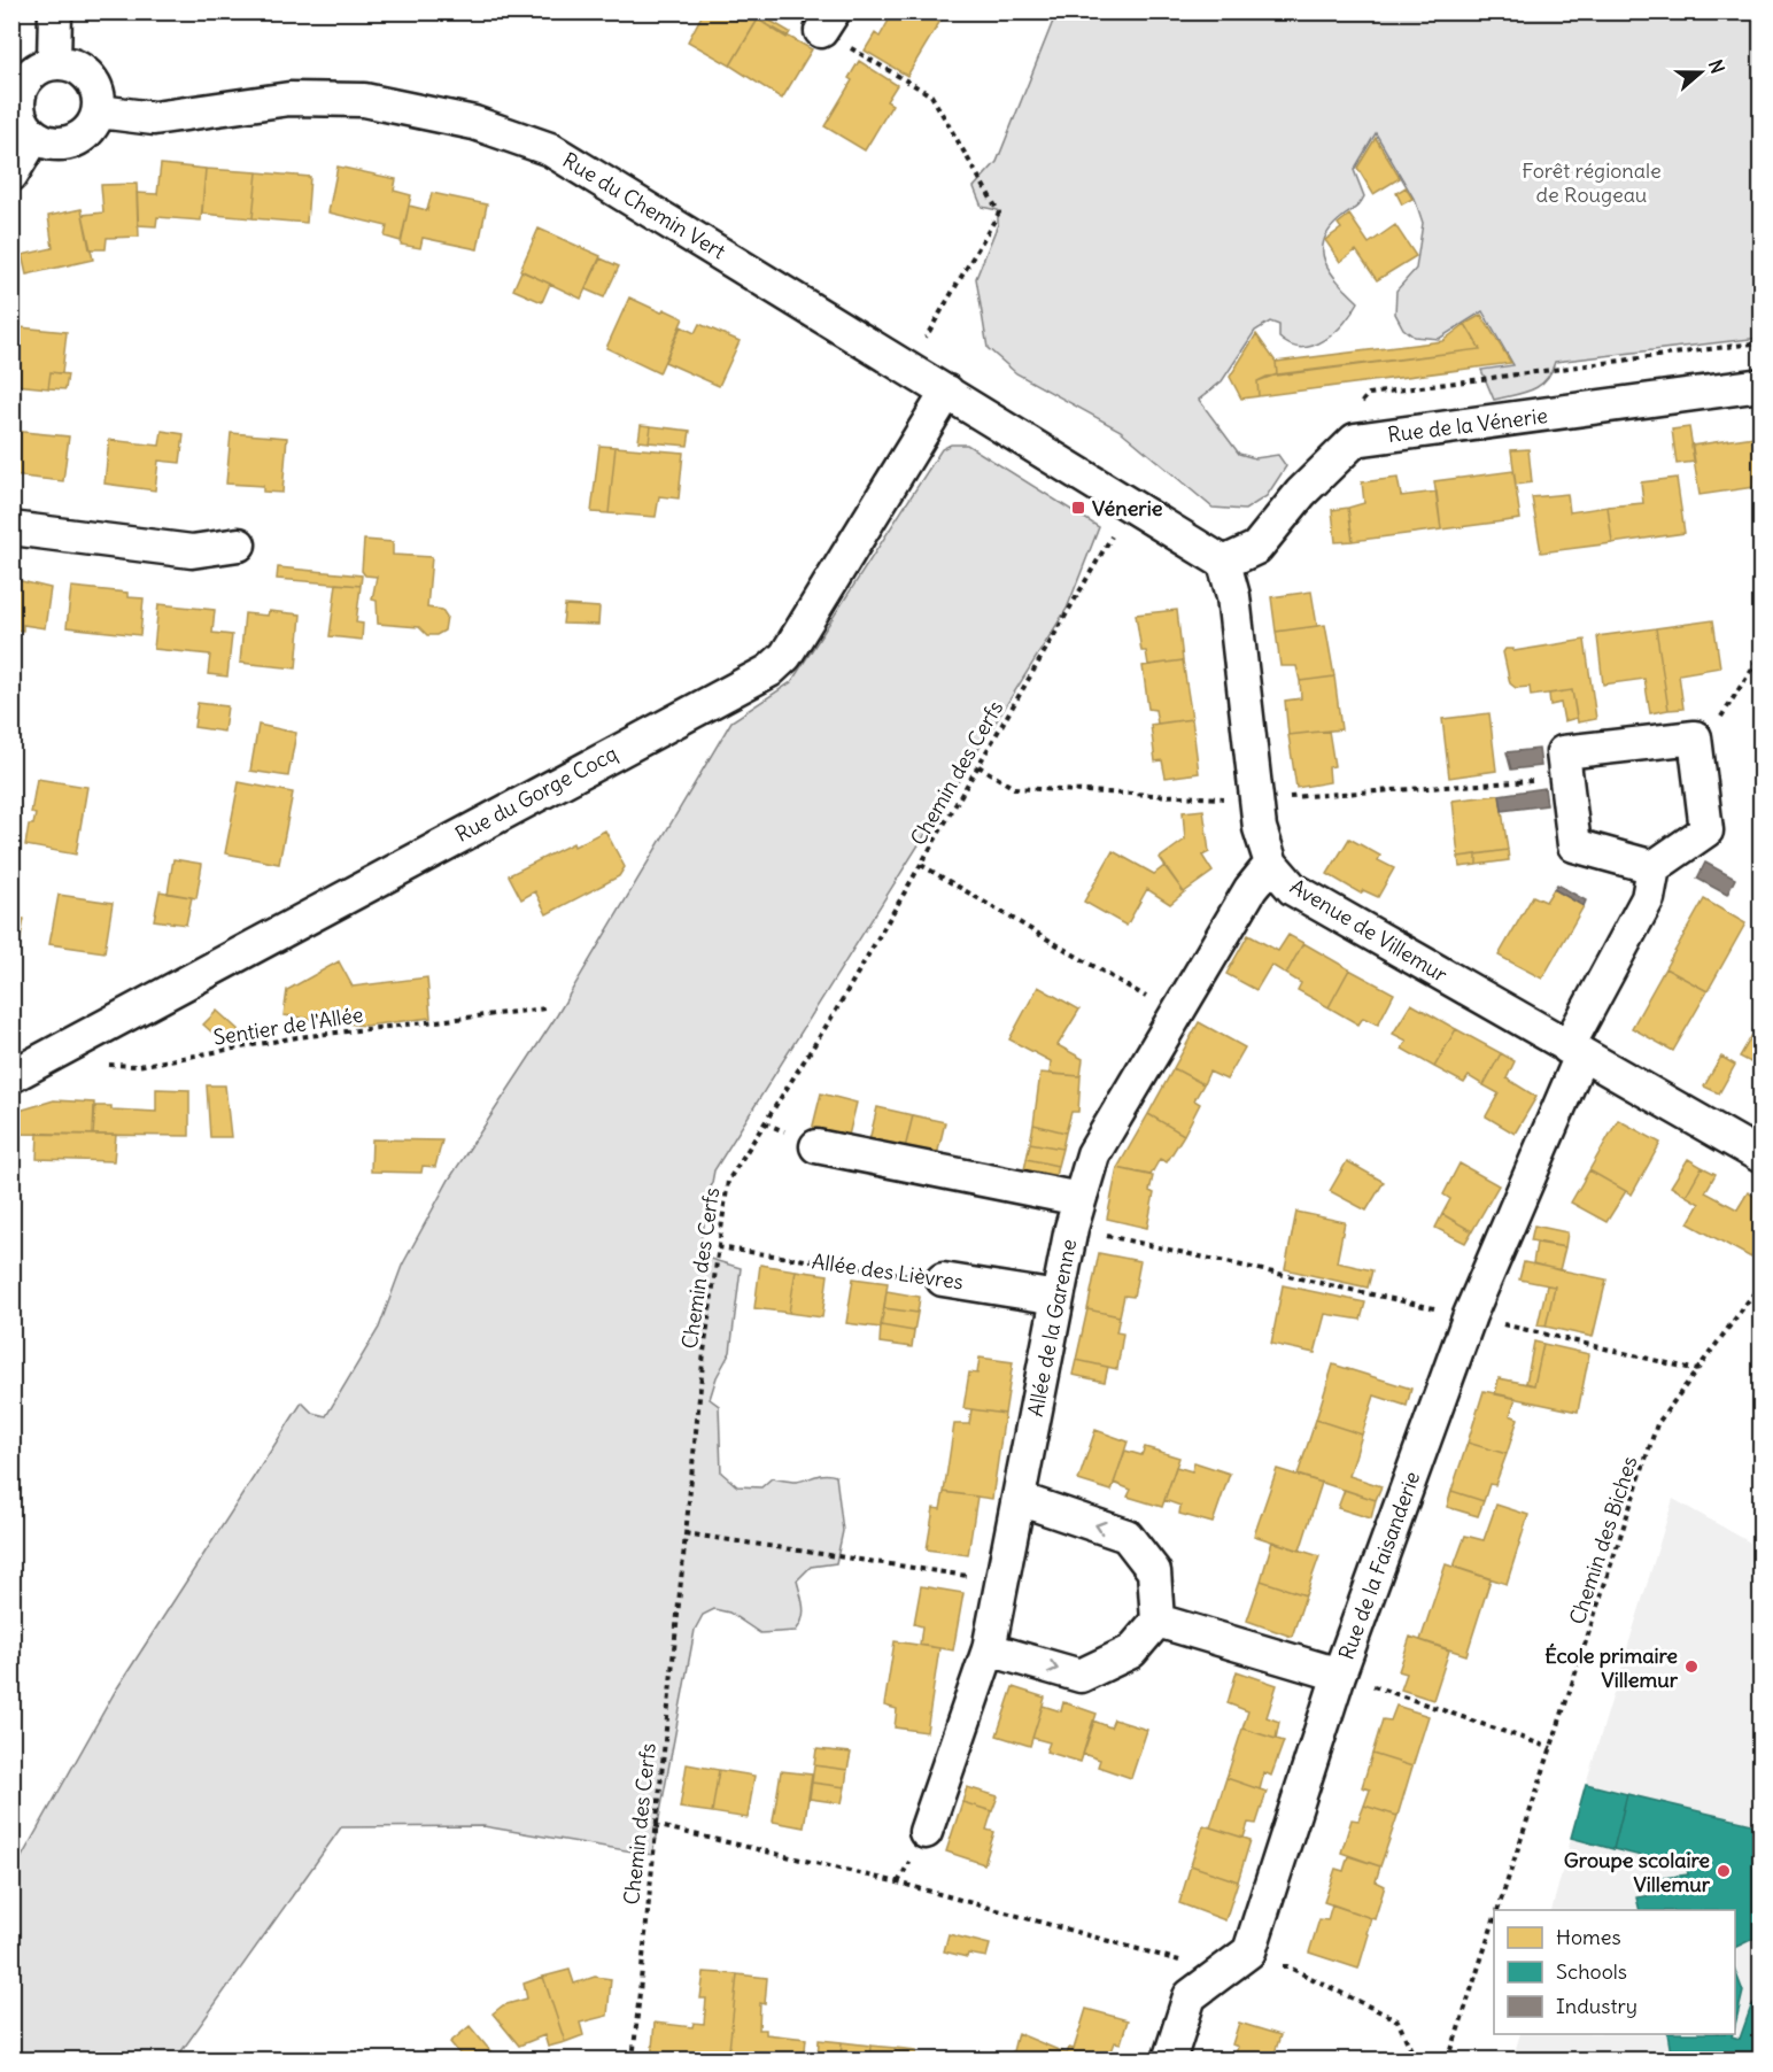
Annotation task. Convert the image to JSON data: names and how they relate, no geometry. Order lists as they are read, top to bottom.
{
  "streets": {
    "street": [
      "Rue du Chemin Vert",
      "Rue de la Vénerie",
      "Rue du Gorge Cocq",
      "Avenue de Villemur",
      "Allée des Lièvres",
      "Allée de la Garenne",
      "Rue de la Faisanderie"
    ],
    "path": ["Chemin des Cerfs", "Sentier de l'Allée", "Chemin des Biches"]
  },
  "crossings": [
    ["Rue du Chemin Vert", "Chemin des Cerfs"],
    ["Rue du Chemin Vert", "Rue du Gorge Cocq"],
    ["Chemin des Cerfs", "Allée des Lièvres"],
    ["Avenue de Villemur", "Allée de la Garenne"],
    ["Avenue de Villemur", "Rue de la Faisanderie"],
    ["Allée des Lièvres", "Allée de la Garenne"]
  ],
  "parks": ["Forêt régionale de Rougeau"],
  "places": {
    "transit": ["Vénerie"],
    "other": ["École primaire Villemur", "Groupe scolaire Villemur"]
  },
  "legend": ["Homes", "Schools", "Industry"],
  "north": "right"
}
